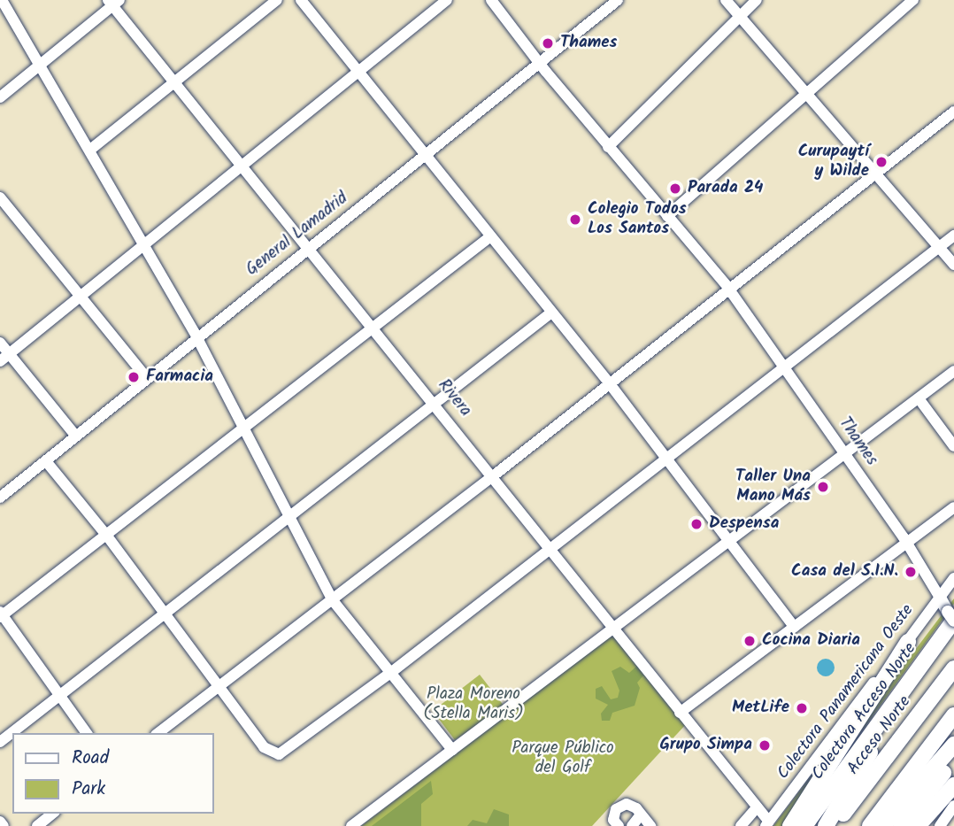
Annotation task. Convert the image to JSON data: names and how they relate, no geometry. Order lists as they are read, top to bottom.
{
  "streets": {
    "highway": ["Colectora Acceso Norte", "Acceso Norte"],
    "main road": ["Thames"],
    "street": ["General Lamadrid", "Rivera", "Colectora Panamericana Oeste"]
  },
  "crossings": [
    ["General Lamadrid", "Rivera"],
    ["General Lamadrid", "Thames"],
    ["Rivera", "Colectora Panamericana Oeste"],
    ["Thames", "Colectora Panamericana Oeste"],
    ["Thames", "Colectora Acceso Norte"]
  ],
  "parks": ["Plaza Moreno (Stella Maris)", "Parque Público del Golf"],
  "places": [
    "Thames",
    "Curupaytí y Wilde",
    "Parada 24",
    "Colegio Todos Los Santos",
    "Farmacia",
    "Taller Una Mano Más",
    "Despensa",
    "Casa del S.I.N.",
    "Cocina Diaria",
    "MetLife",
    "Grupo Simpa"
  ],
  "legend": ["Road", "Park"]
}
